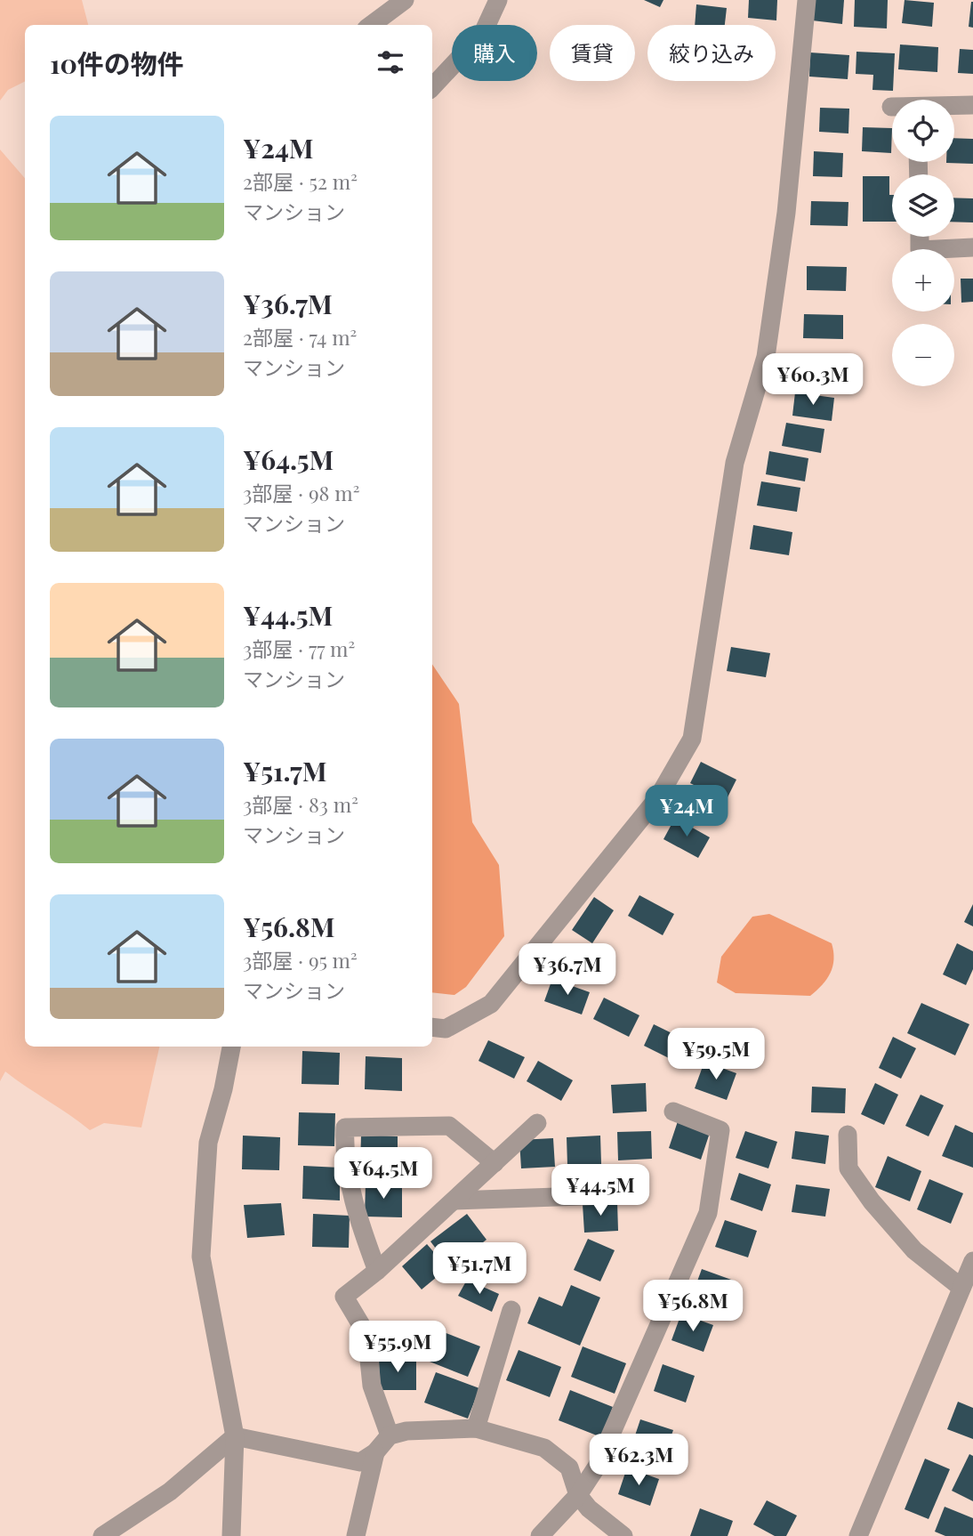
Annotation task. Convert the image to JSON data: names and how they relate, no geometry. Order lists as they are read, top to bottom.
{
  "page": {
    "chip": ["購入", "賃貸", "絞り込み"],
    "heading": "10件の物件",
    "map_buttons": ["+", "−"],
    "list": [
      {
        "name": "¥24M",
        "note": "2部屋 · 52 m² · マンション"
      },
      {
        "name": "¥36.7M",
        "note": "2部屋 · 74 m² · マンション"
      },
      {
        "name": "¥64.5M",
        "note": "3部屋 · 98 m² · マンション"
      },
      {
        "name": "¥44.5M",
        "note": "3部屋 · 77 m² · マンション"
      },
      {
        "name": "¥51.7M",
        "note": "3部屋 · 83 m² · マンション"
      },
      {
        "name": "¥56.8M",
        "note": "3部屋 · 95 m² · マンション"
      }
    ],
    "price": [
      "¥60.3M",
      "¥24M",
      "¥36.7M",
      "¥59.5M",
      "¥64.5M",
      "¥44.5M",
      "¥51.7M",
      "¥56.8M",
      "¥55.9M",
      "¥62.3M"
    ]
  }
}
